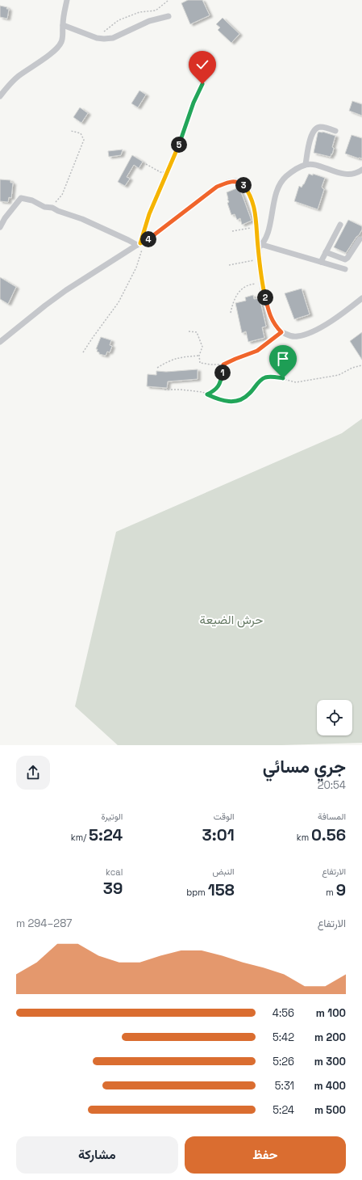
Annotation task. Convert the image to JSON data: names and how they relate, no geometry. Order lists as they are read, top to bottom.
{
  "parks": ["حرش الضيعة"],
  "page": {
    "pins": [
      "5",
      "3",
      "4",
      "2",
      "1"
    ],
    "heading": ["جري مسائي", "20:54"],
    "stats": [
      ["المسافة", "0.56 km"],
      ["الوقت", "3:01"],
      ["الوتيرة", "5:24 /km"],
      ["الارتفاع", "9 m"],
      ["النبض", "158 bpm"],
      ["kcal", "39"]
    ],
    "chart": ["الارتفاع", "287–294 m"],
    "list": [
      {
        "name": "100 m",
        "note": "4:56"
      },
      {
        "name": "200 m",
        "note": "5:42"
      },
      {
        "name": "300 m",
        "note": "5:26"
      },
      {
        "name": "400 m",
        "note": "5:31"
      },
      {
        "name": "500 m",
        "note": "5:24"
      }
    ],
    "buttons": ["حفظ", "مشاركة"]
  }
}
